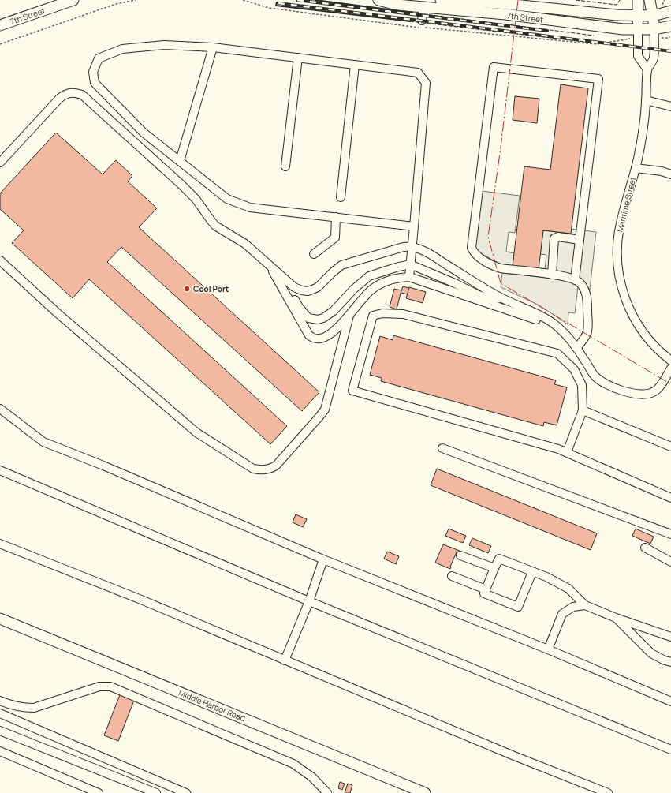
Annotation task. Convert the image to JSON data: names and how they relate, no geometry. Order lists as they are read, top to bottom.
{
  "streets": {
    "main road": ["7th Street", "Maritime Street", "Middle Harbor Road"]
  },
  "crossings": [
    ["7th Street", "Maritime Street"]
  ],
  "places": ["Cool Port"]
}
